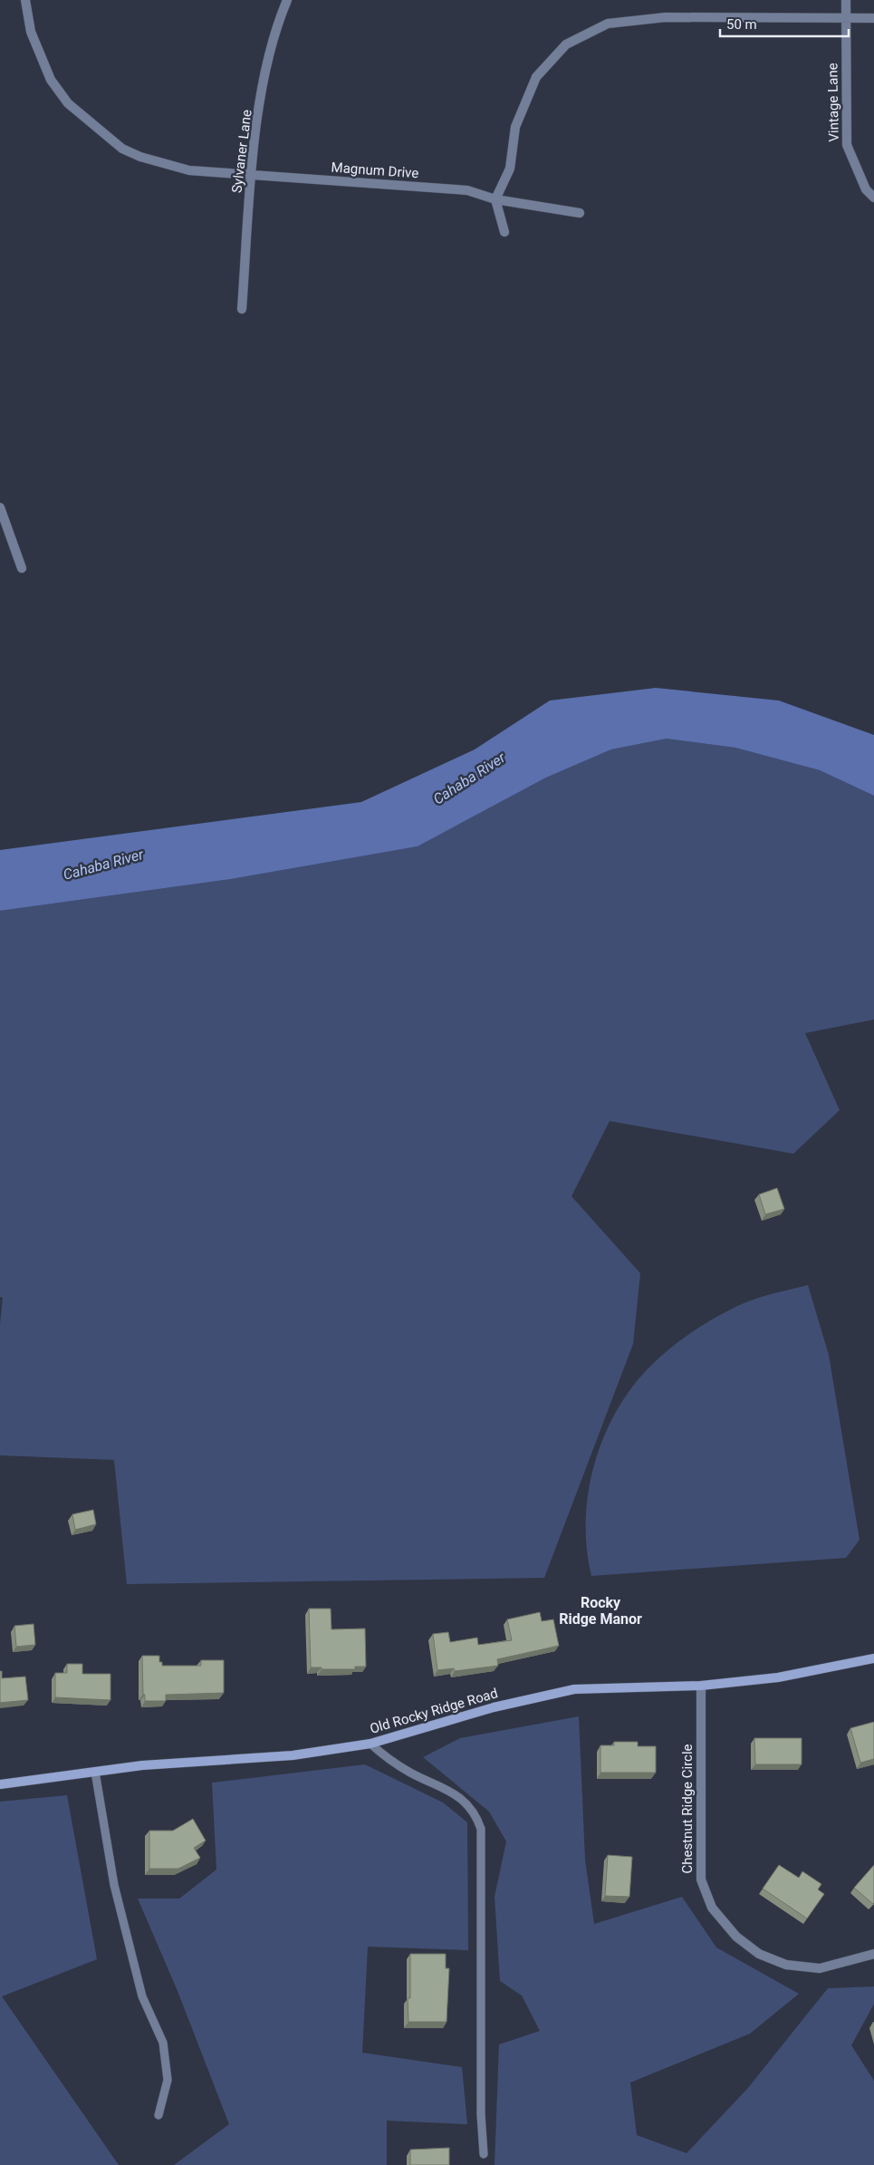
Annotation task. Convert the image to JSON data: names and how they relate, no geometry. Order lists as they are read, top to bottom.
{
  "streets": {
    "street": [
      "Vintage Lane",
      "Sylvaner Lane",
      "Magnum Drive",
      "Old Rocky Ridge Road",
      "Chestnut Ridge Circle"
    ]
  },
  "crossings": [
    ["Sylvaner Lane", "Magnum Drive"],
    ["Old Rocky Ridge Road", "Chestnut Ridge Circle"]
  ],
  "districts": ["Rocky Ridge Manor"],
  "water": ["Cahaba River"],
  "scale_bar": "50 m"
}
